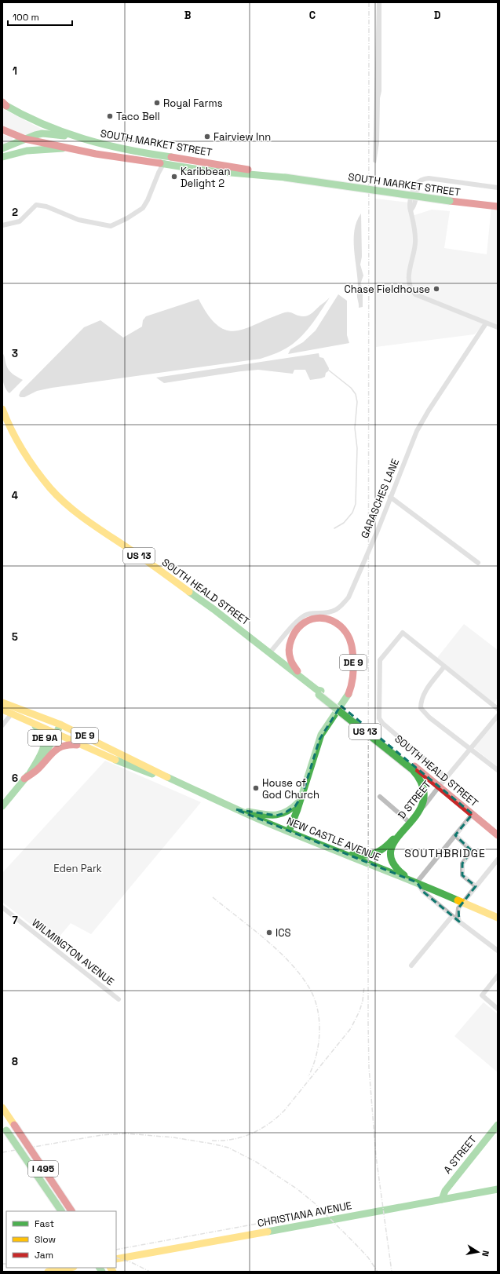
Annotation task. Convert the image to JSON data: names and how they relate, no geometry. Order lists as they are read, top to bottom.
{
  "streets": {
    "main road": [
      "SOUTH MARKET STREET",
      "US 13",
      "SOUTH HEALD STREET",
      "DE 9",
      "DE 9A",
      "D STREET",
      "NEW CASTLE AVENUE",
      "A STREET",
      "I 495",
      "CHRISTIANA AVENUE"
    ],
    "street": ["GARASCHES LANE", "WILMINGTON AVENUE"]
  },
  "crossings": [
    ["SOUTH MARKET STREET", "GARASCHES LANE"],
    ["GARASCHES LANE", "SOUTH HEALD STREET"],
    ["SOUTH HEALD STREET", "DE 9"],
    ["SOUTH HEALD STREET", "D STREET"],
    ["DE 9", "NEW CASTLE AVENUE"],
    ["DE 9A", "NEW CASTLE AVENUE"],
    ["D STREET", "NEW CASTLE AVENUE"],
    ["A STREET", "CHRISTIANA AVENUE"]
  ],
  "districts": ["SOUTHBRIDGE"],
  "parks": ["Eden Park"],
  "places": [
    "Royal Farms",
    "Taco Bell",
    "Fairview Inn",
    "Karibbean Delight 2",
    "Chase Fieldhouse",
    "House of God Church",
    "ICS"
  ],
  "legend": ["Fast", "Slow", "Jam"],
  "scale_bar": "100 m",
  "north": "right",
  "grid": {
    "columns": ["B", "C", "D"],
    "rows": [
      "1",
      "2",
      "3",
      "4",
      "5",
      "6",
      "7",
      "8"
    ]
  }
}
